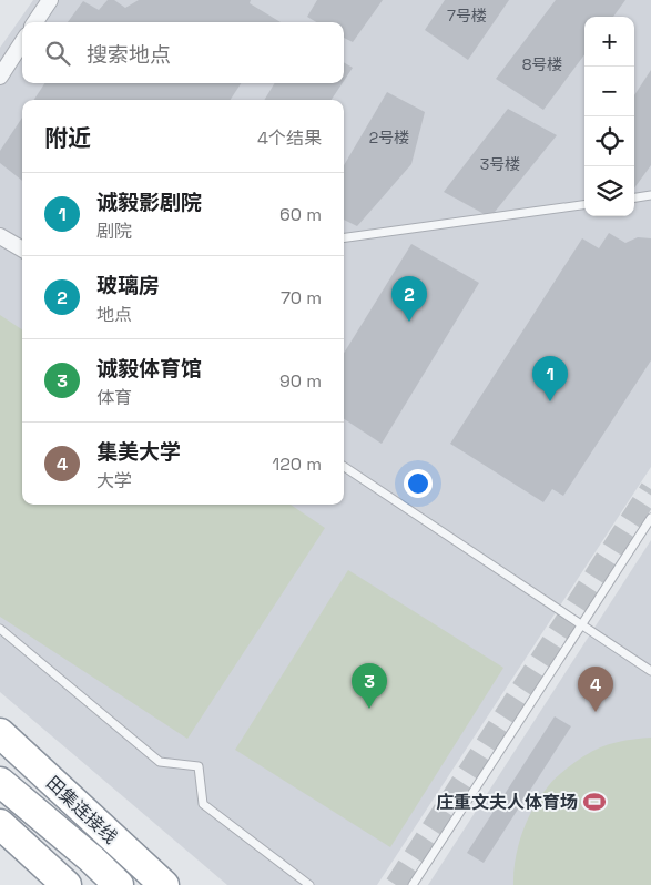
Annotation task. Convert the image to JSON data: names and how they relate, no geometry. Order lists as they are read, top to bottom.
{
  "streets": {
    "highway": ["田集连接线"]
  },
  "places": {
    "sports": ["庄重文夫人体育场"]
  },
  "house_numbers": [
    "7号楼",
    "8号楼",
    "2号楼",
    "3号楼"
  ],
  "page": {
    "map_buttons": ["+", "−"],
    "search": "搜索地点",
    "heading": ["附近", "4个结果"],
    "list": [
      {
        "mark": "1",
        "name": "诚毅影剧院",
        "note": "剧院",
        "value": "60 m"
      },
      {
        "mark": "2",
        "name": "玻璃房",
        "note": "地点",
        "value": "70 m"
      },
      {
        "mark": "3",
        "name": "诚毅体育馆",
        "note": "体育",
        "value": "90 m"
      },
      {
        "mark": "4",
        "name": "集美大学",
        "note": "大学",
        "value": "120 m"
      }
    ],
    "pins": [
      "2",
      "1",
      "3",
      "4"
    ]
  }
}
